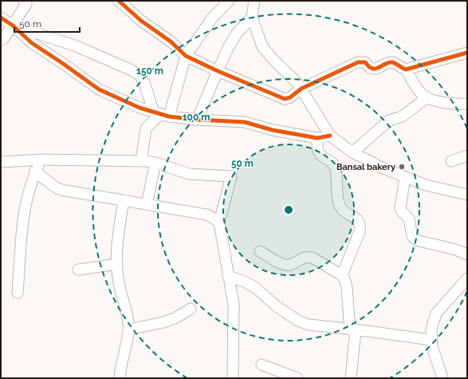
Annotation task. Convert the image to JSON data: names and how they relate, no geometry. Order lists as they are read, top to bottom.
{
  "places": ["Bansal bakery"],
  "scale_bar": "50 m",
  "rings": ["150 m", "100 m", "50 m"]
}
